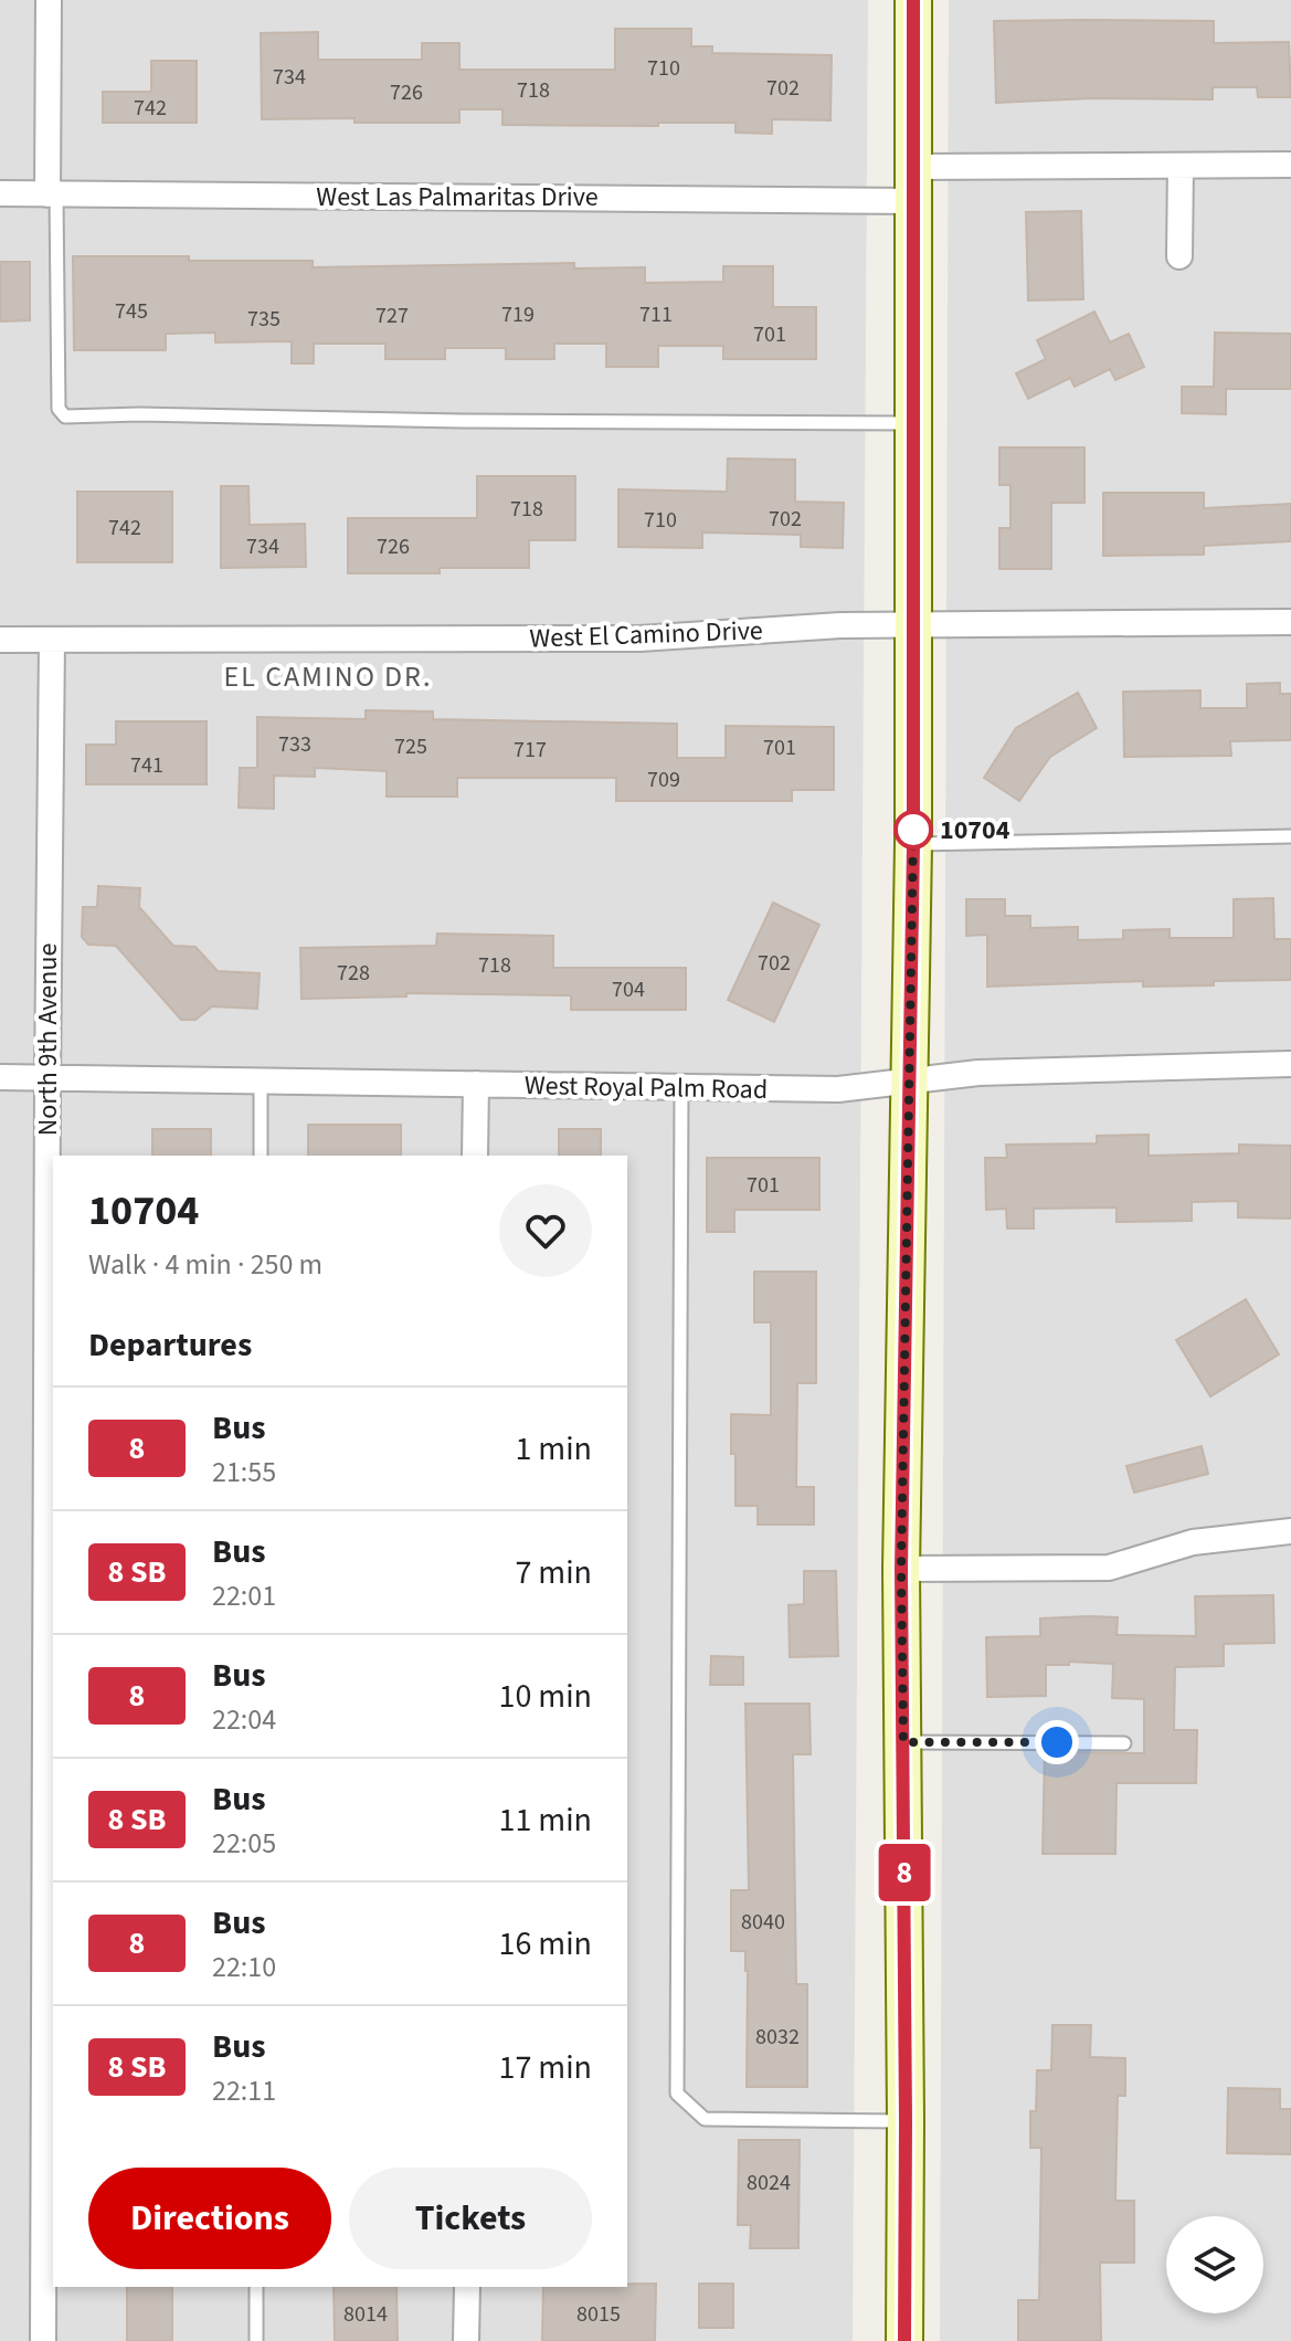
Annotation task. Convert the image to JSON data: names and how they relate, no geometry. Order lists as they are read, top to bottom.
{
  "streets": {
    "street": [
      "West Las Palmaritas Drive",
      "West El Camino Drive",
      "North 9th Avenue",
      "West Royal Palm Road"
    ]
  },
  "crossings": [
    ["West El Camino Drive", "North 9th Avenue"],
    ["North 9th Avenue", "West Royal Palm Road"]
  ],
  "districts": ["EL CAMINO DR."],
  "places": ["10704"],
  "lines": ["bus line 8"],
  "house_numbers": [
    "710",
    "734",
    "702",
    "718",
    "726",
    "742",
    "745",
    "719",
    "711",
    "727",
    "735",
    "701",
    "718",
    "702",
    "710",
    "742",
    "734",
    "726",
    "733",
    "725",
    "701",
    "717",
    "741",
    "709",
    "702",
    "718",
    "728",
    "704",
    "701",
    "8040",
    "8032",
    "8024",
    "8014",
    "8015"
  ],
  "page": {
    "on_map": "8",
    "heading": [
      ["10704", "Walk · 4 min · 250 m"],
      "Departures"
    ],
    "list": [
      {
        "mark": "8",
        "name": "Bus",
        "note": "21:55",
        "value": "1 min"
      },
      {
        "mark": "8 SB",
        "name": "Bus",
        "note": "22:01",
        "value": "7 min"
      },
      {
        "mark": "8",
        "name": "Bus",
        "note": "22:04",
        "value": "10 min"
      },
      {
        "mark": "8 SB",
        "name": "Bus",
        "note": "22:05",
        "value": "11 min"
      },
      {
        "mark": "8",
        "name": "Bus",
        "note": "22:10",
        "value": "16 min"
      },
      {
        "mark": "8 SB",
        "name": "Bus",
        "note": "22:11",
        "value": "17 min"
      }
    ],
    "buttons": ["Directions", "Tickets"]
  }
}
